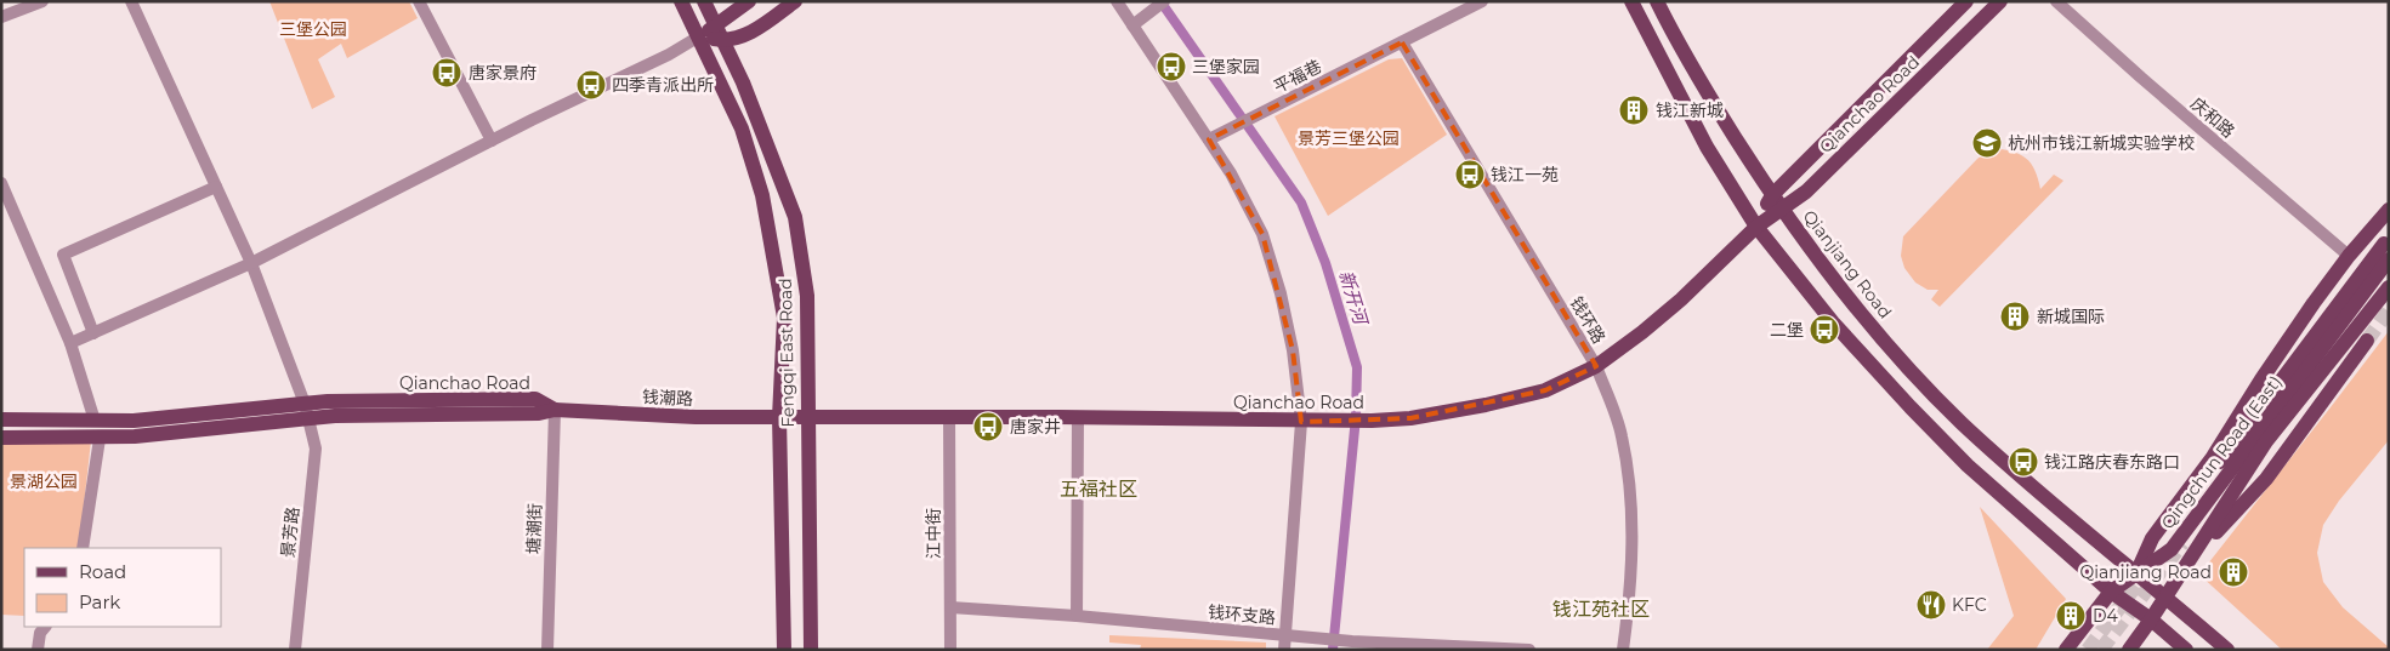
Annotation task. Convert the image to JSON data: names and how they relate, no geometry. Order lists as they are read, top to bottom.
{
  "streets": {
    "main road": [
      "Qianchao Road",
      "Qianjiang Road",
      "Fengqi East Road",
      "钱潮路",
      "Qingchun Road (East)"
    ],
    "street": [
      "平福巷",
      "庆和路",
      "钱环路",
      "塘潮街",
      "景芳路",
      "江中街",
      "钱环支路"
    ]
  },
  "crossings": [
    ["平福巷", "钱环路"],
    ["Qianchao Road", "Qianjiang Road"],
    ["Qianchao Road", "钱环路"],
    ["Qianchao Road", "Fengqi East Road"],
    ["Qianchao Road", "钱潮路"],
    ["Qianchao Road", "塘潮街"],
    ["Qianchao Road", "景芳路"],
    ["Qianchao Road", "江中街"],
    ["Qianjiang Road", "Qingchun Road (East)"],
    ["Fengqi East Road", "钱潮路"],
    ["钱潮路", "塘潮街"],
    ["江中街", "钱环支路"]
  ],
  "districts": ["五福社区", "钱江苑社区"],
  "water": ["新开河"],
  "parks": ["三堡公园", "景芳三堡公园", "景湖公园"],
  "places": {
    "bus stop": [
      "三堡家园",
      "唐家景府",
      "四季青派出所",
      "钱江一苑",
      "二堡",
      "唐家井",
      "钱江路庆春东路口"
    ],
    "building": [
      "钱江新城",
      "新城国际",
      "Qianjiang Road",
      "D4"
    ],
    "school or university": ["杭州市钱江新城实验学校"],
    "restaurant": ["KFC"]
  },
  "legend": ["Road", "Park"]
}
